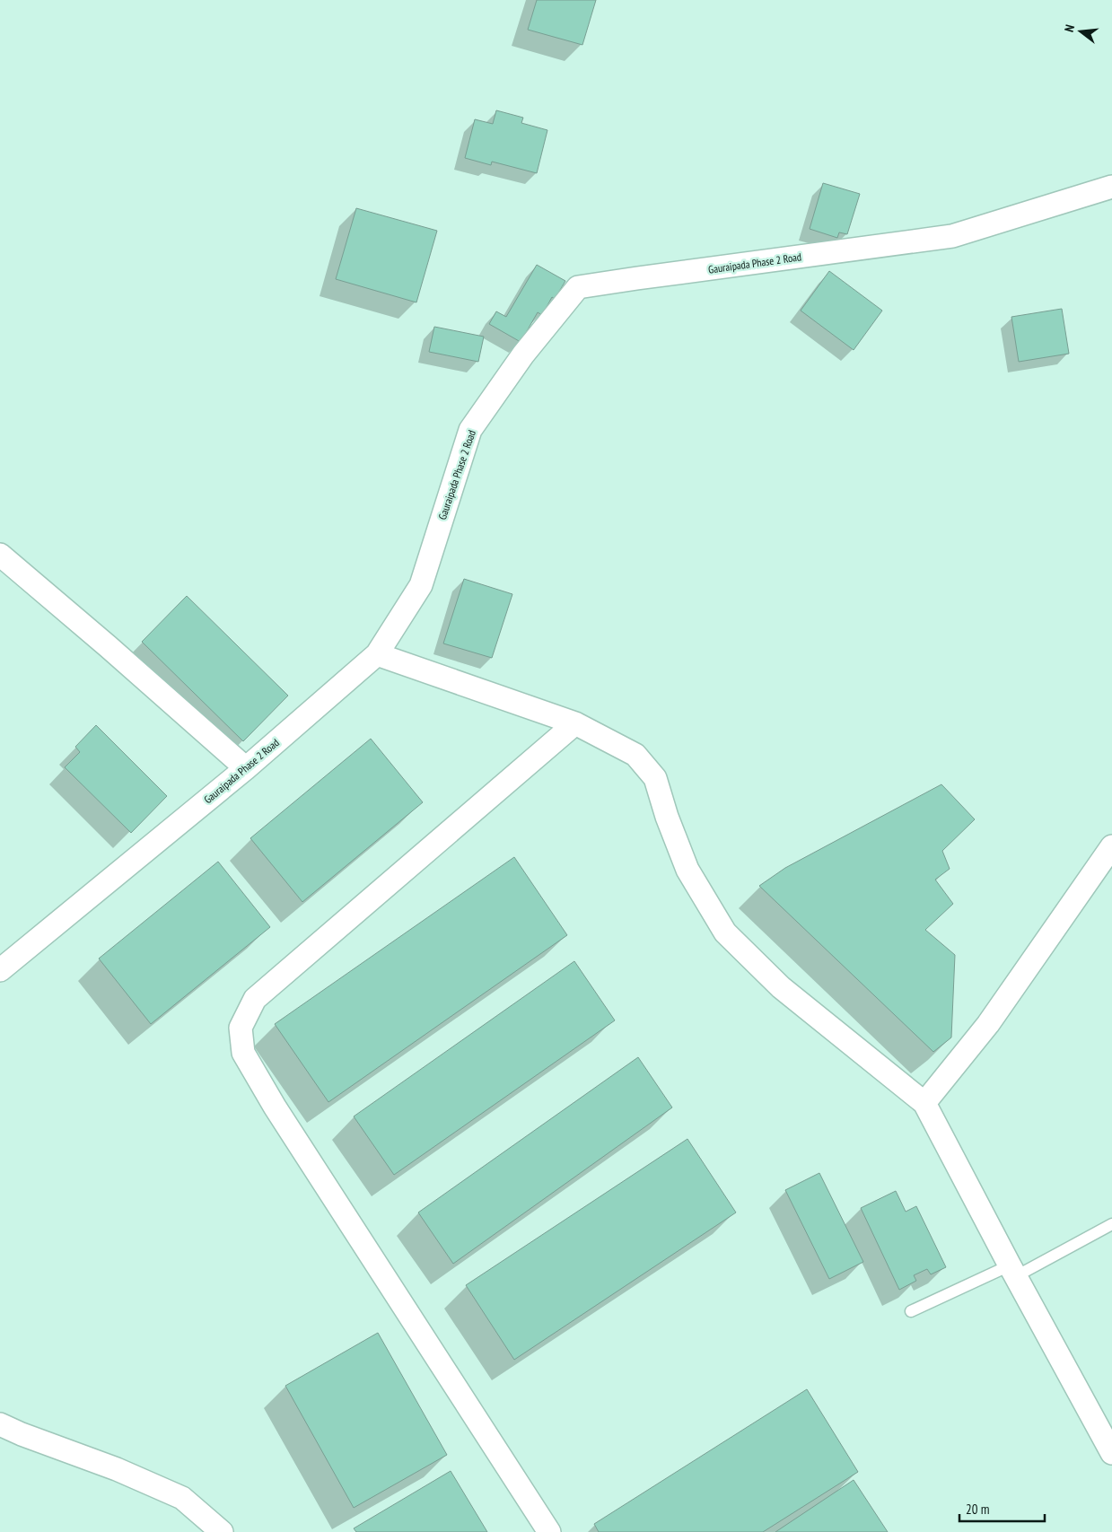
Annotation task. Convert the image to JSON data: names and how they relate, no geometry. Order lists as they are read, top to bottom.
{
  "streets": {
    "street": ["Gauraipada Phase 2 Road"]
  },
  "scale_bar": "20 m",
  "north": "left"
}
